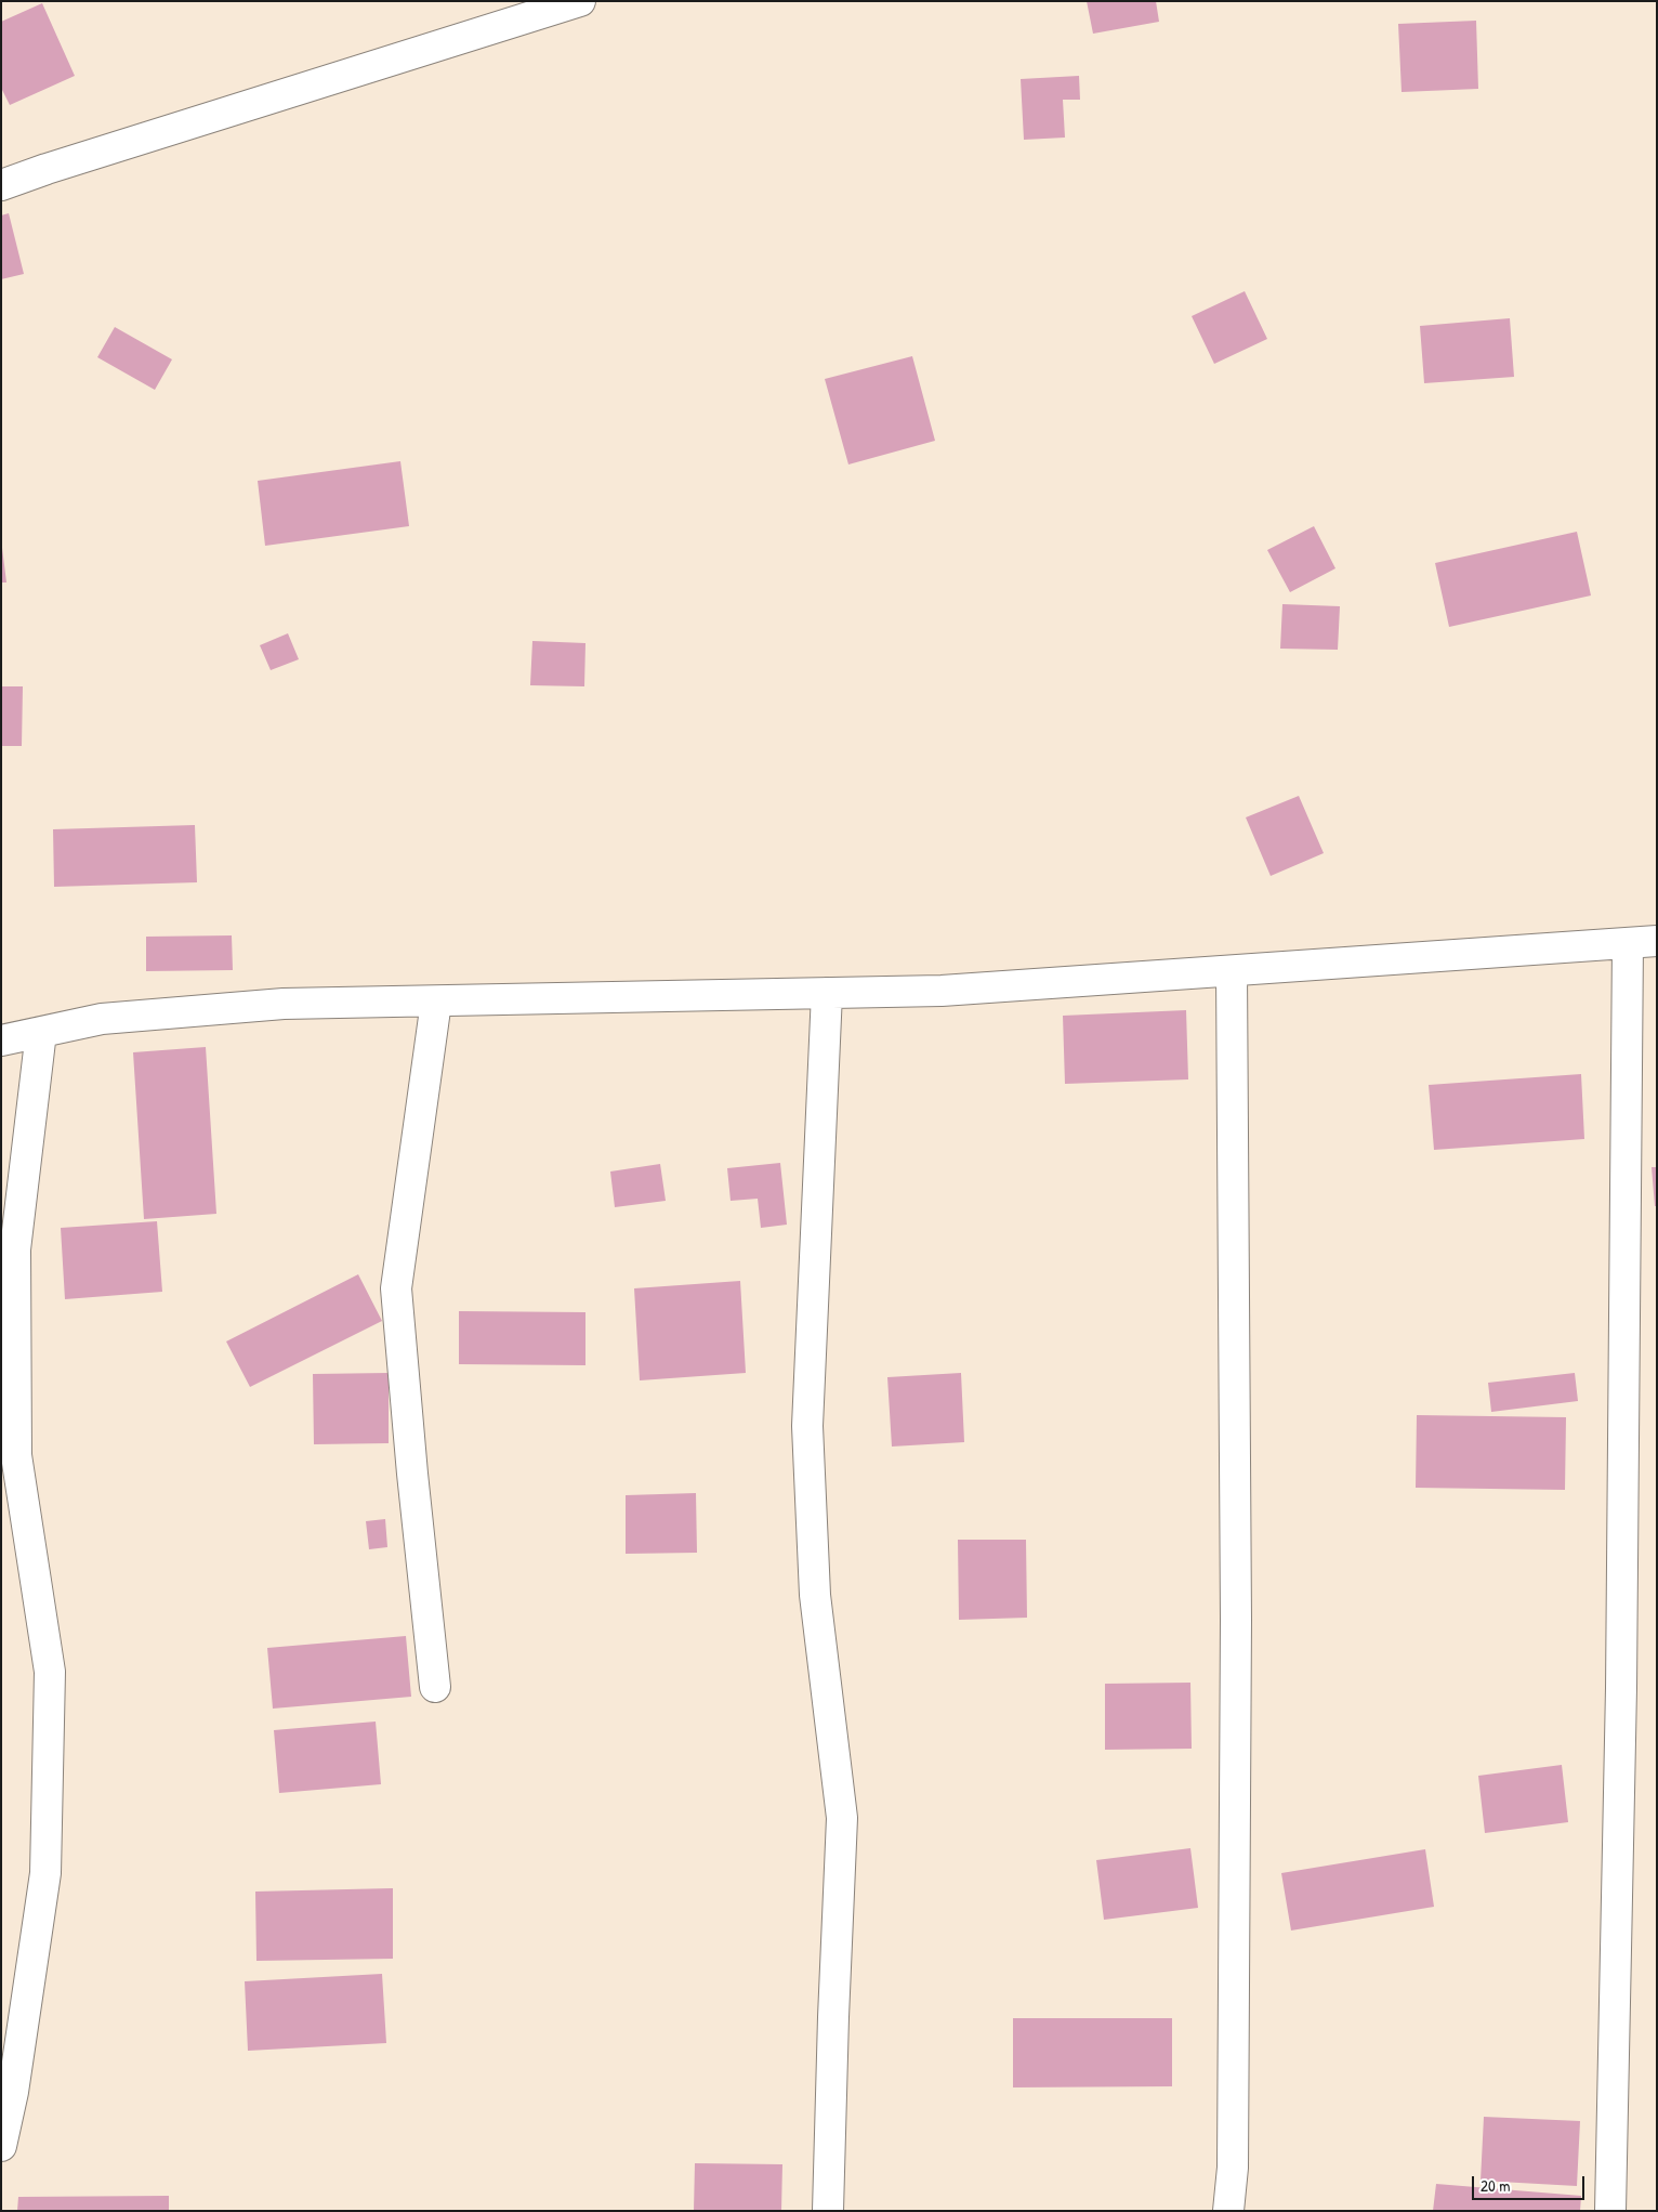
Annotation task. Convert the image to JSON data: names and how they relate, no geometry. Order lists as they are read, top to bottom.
{
  "scale_bar": "20 m"
}
